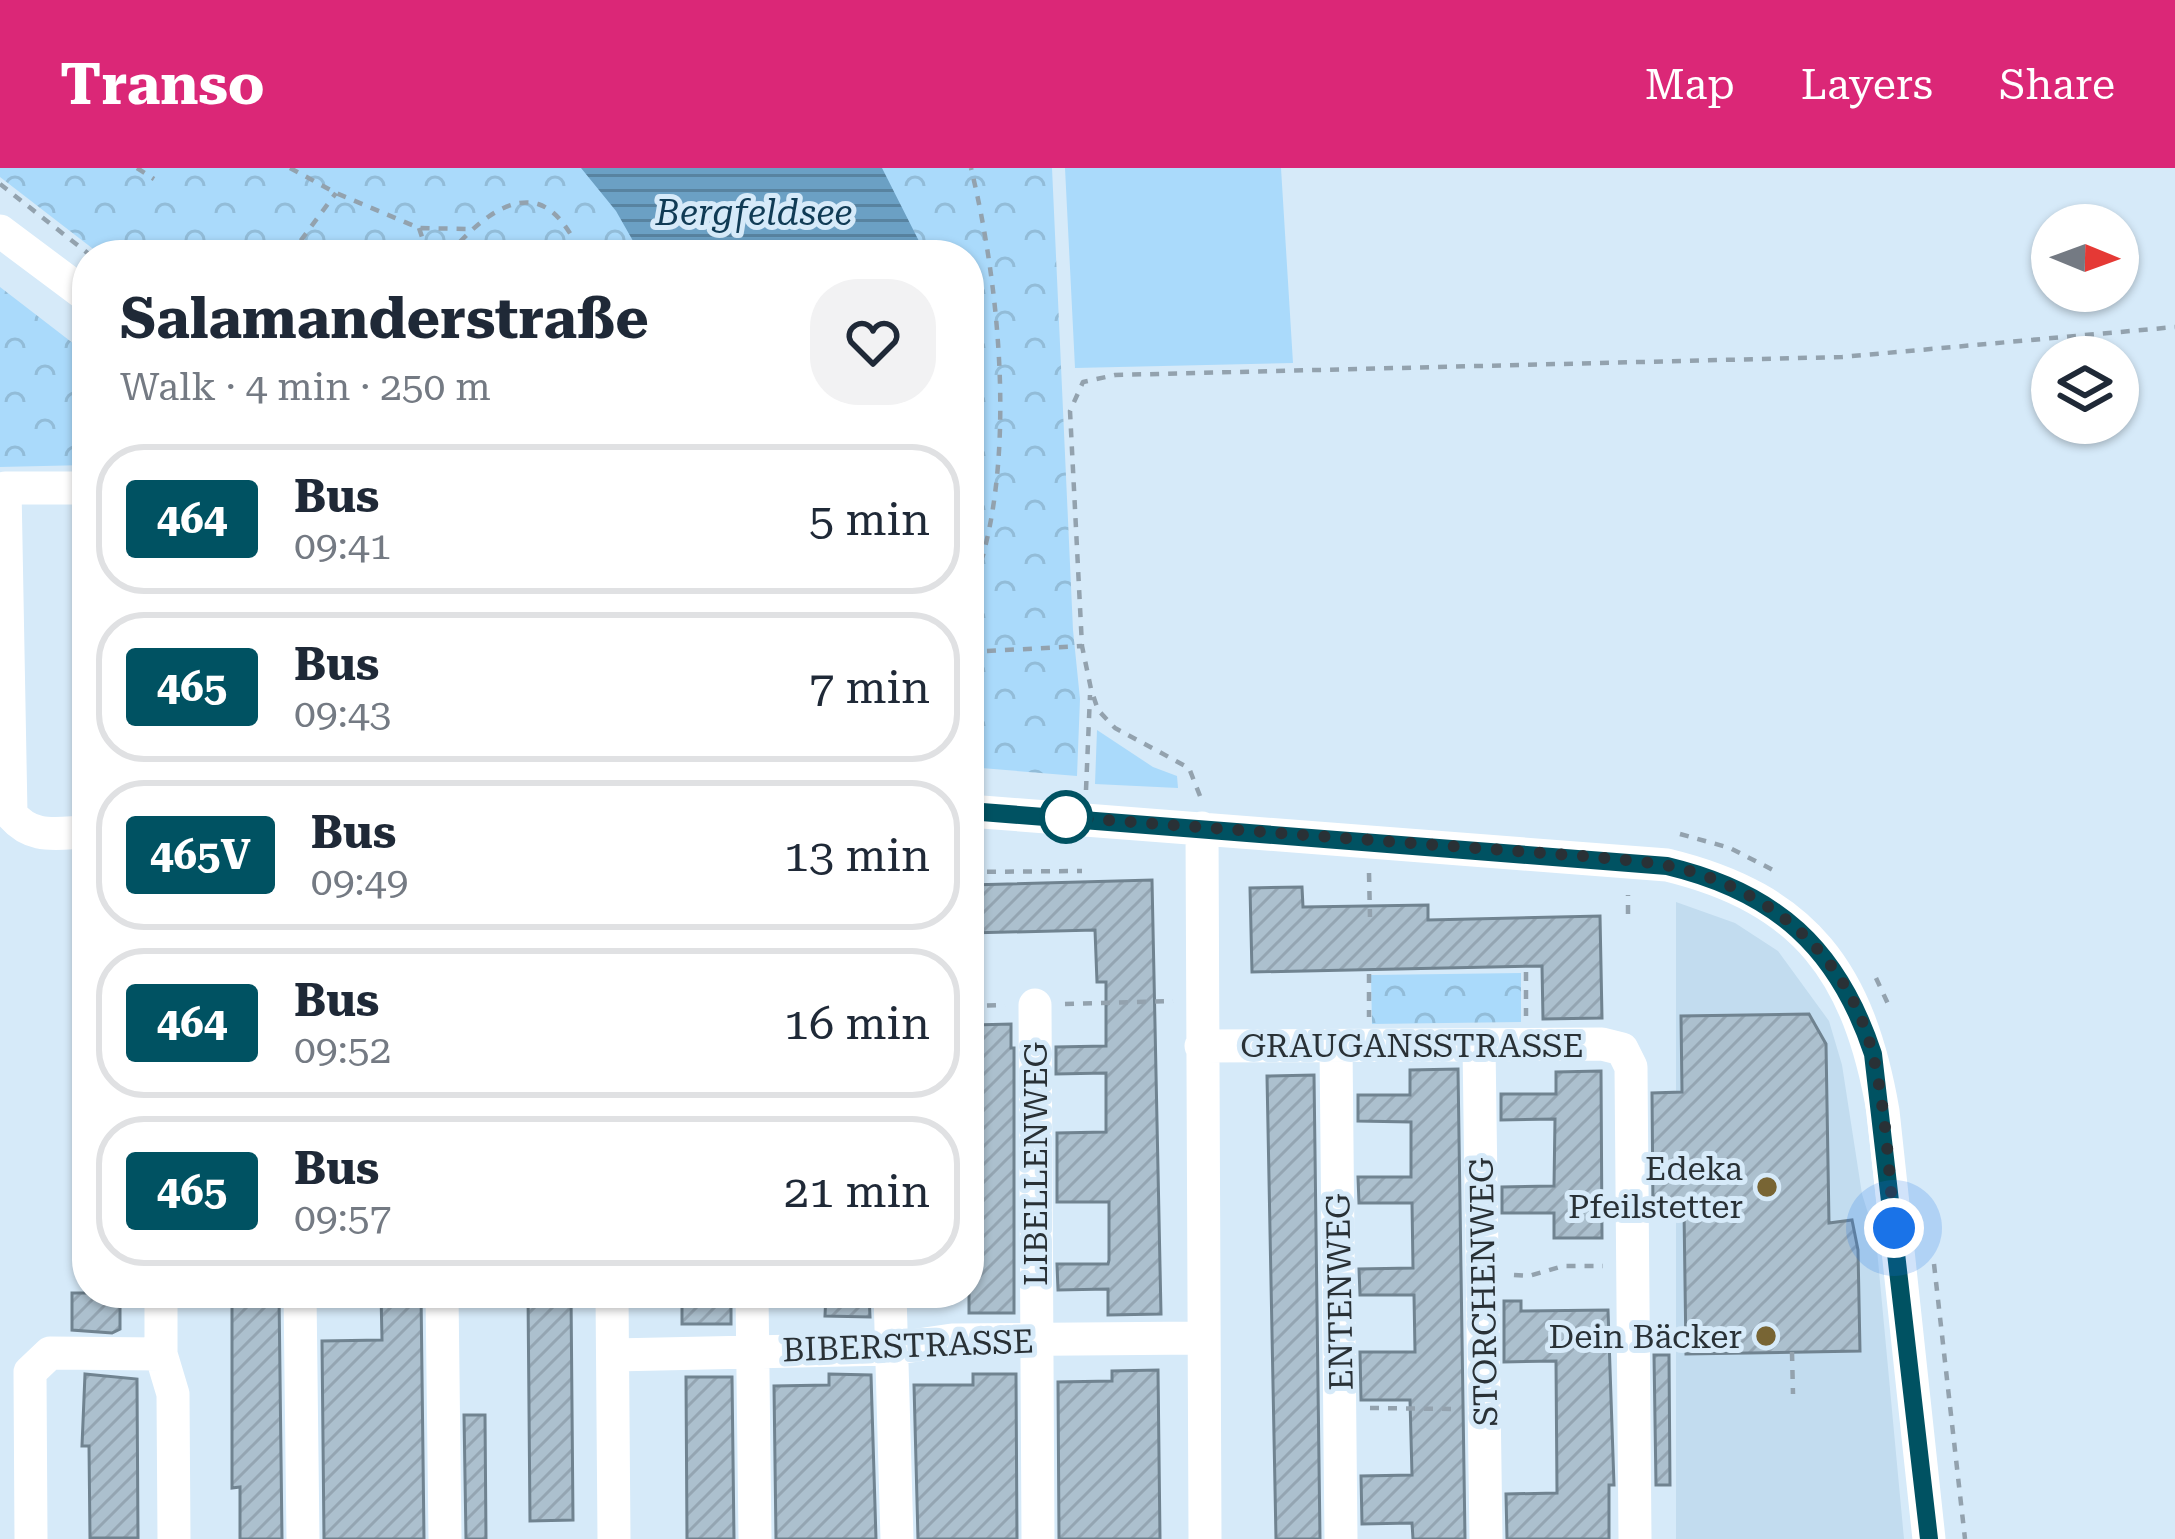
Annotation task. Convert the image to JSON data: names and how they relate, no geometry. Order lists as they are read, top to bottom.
{
  "streets": {
    "street": [
      "GRAUGANSSTRASSE",
      "LIBELLENWEG",
      "ENTENWEG",
      "STORCHENWEG",
      "BIBERSTRASSE"
    ]
  },
  "crossings": [
    ["GRAUGANSSTRASSE", "ENTENWEG"],
    ["GRAUGANSSTRASSE", "STORCHENWEG"],
    ["LIBELLENWEG", "BIBERSTRASSE"]
  ],
  "water": ["Bergfeldsee"],
  "places": ["Edeka Pfeilstetter", "Dein Bäcker"],
  "lines": ["bus line 464"],
  "north": "right",
  "page": {
    "header": "Transo",
    "nav": ["Map", "Layers", "Share"],
    "heading": ["Salamanderstraße", "Walk · 4 min · 250 m"],
    "list": [
      {
        "mark": "464",
        "name": "Bus",
        "note": "09:41",
        "value": "5 min"
      },
      {
        "mark": "465",
        "name": "Bus",
        "note": "09:43",
        "value": "7 min"
      },
      {
        "mark": "465V",
        "name": "Bus",
        "note": "09:49",
        "value": "13 min"
      },
      {
        "mark": "464",
        "name": "Bus",
        "note": "09:52",
        "value": "16 min"
      },
      {
        "mark": "465",
        "name": "Bus",
        "note": "09:57",
        "value": "21 min"
      }
    ]
  }
}
